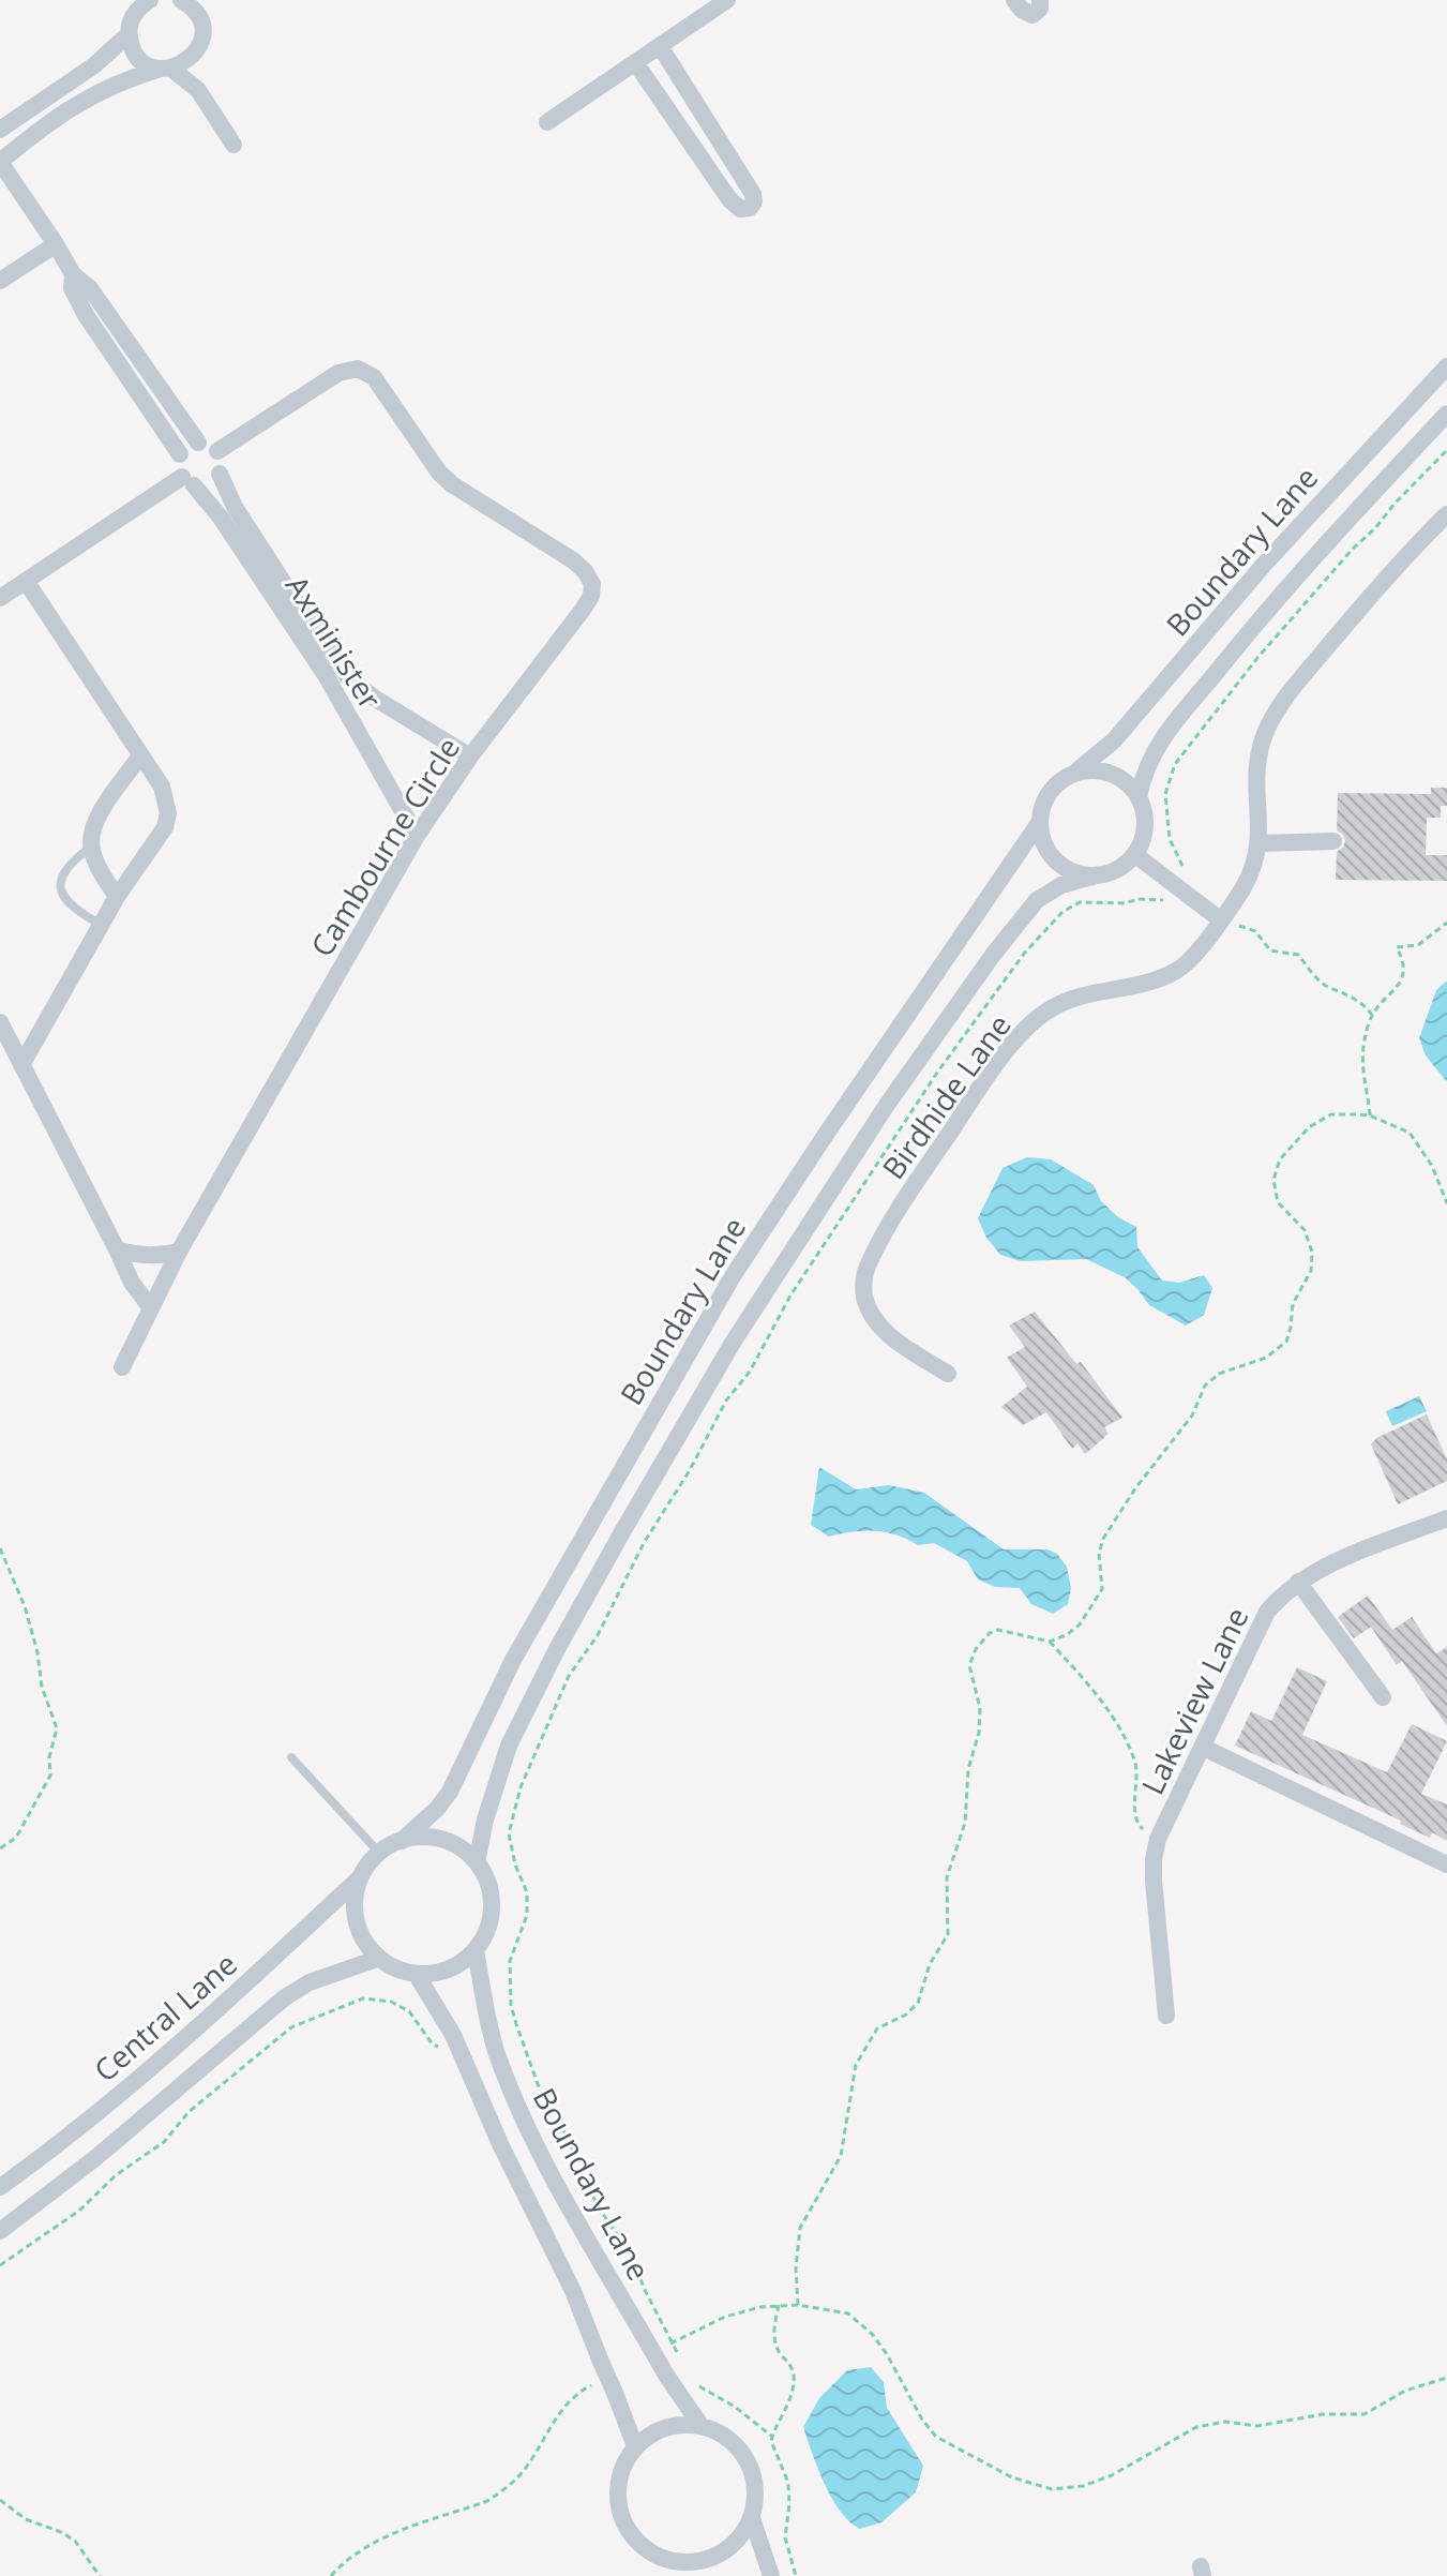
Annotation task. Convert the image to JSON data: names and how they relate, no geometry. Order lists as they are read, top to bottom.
{
  "streets": {
    "street": [
      "Boundary Lane",
      "Axminister",
      "Cambourne Circle",
      "Birdhide Lane",
      "Lakeview Lane",
      "Central Lane"
    ]
  },
  "crossings": [
    ["Boundary Lane", "Central Lane"],
    ["Axminister", "Cambourne Circle"]
  ]
}
